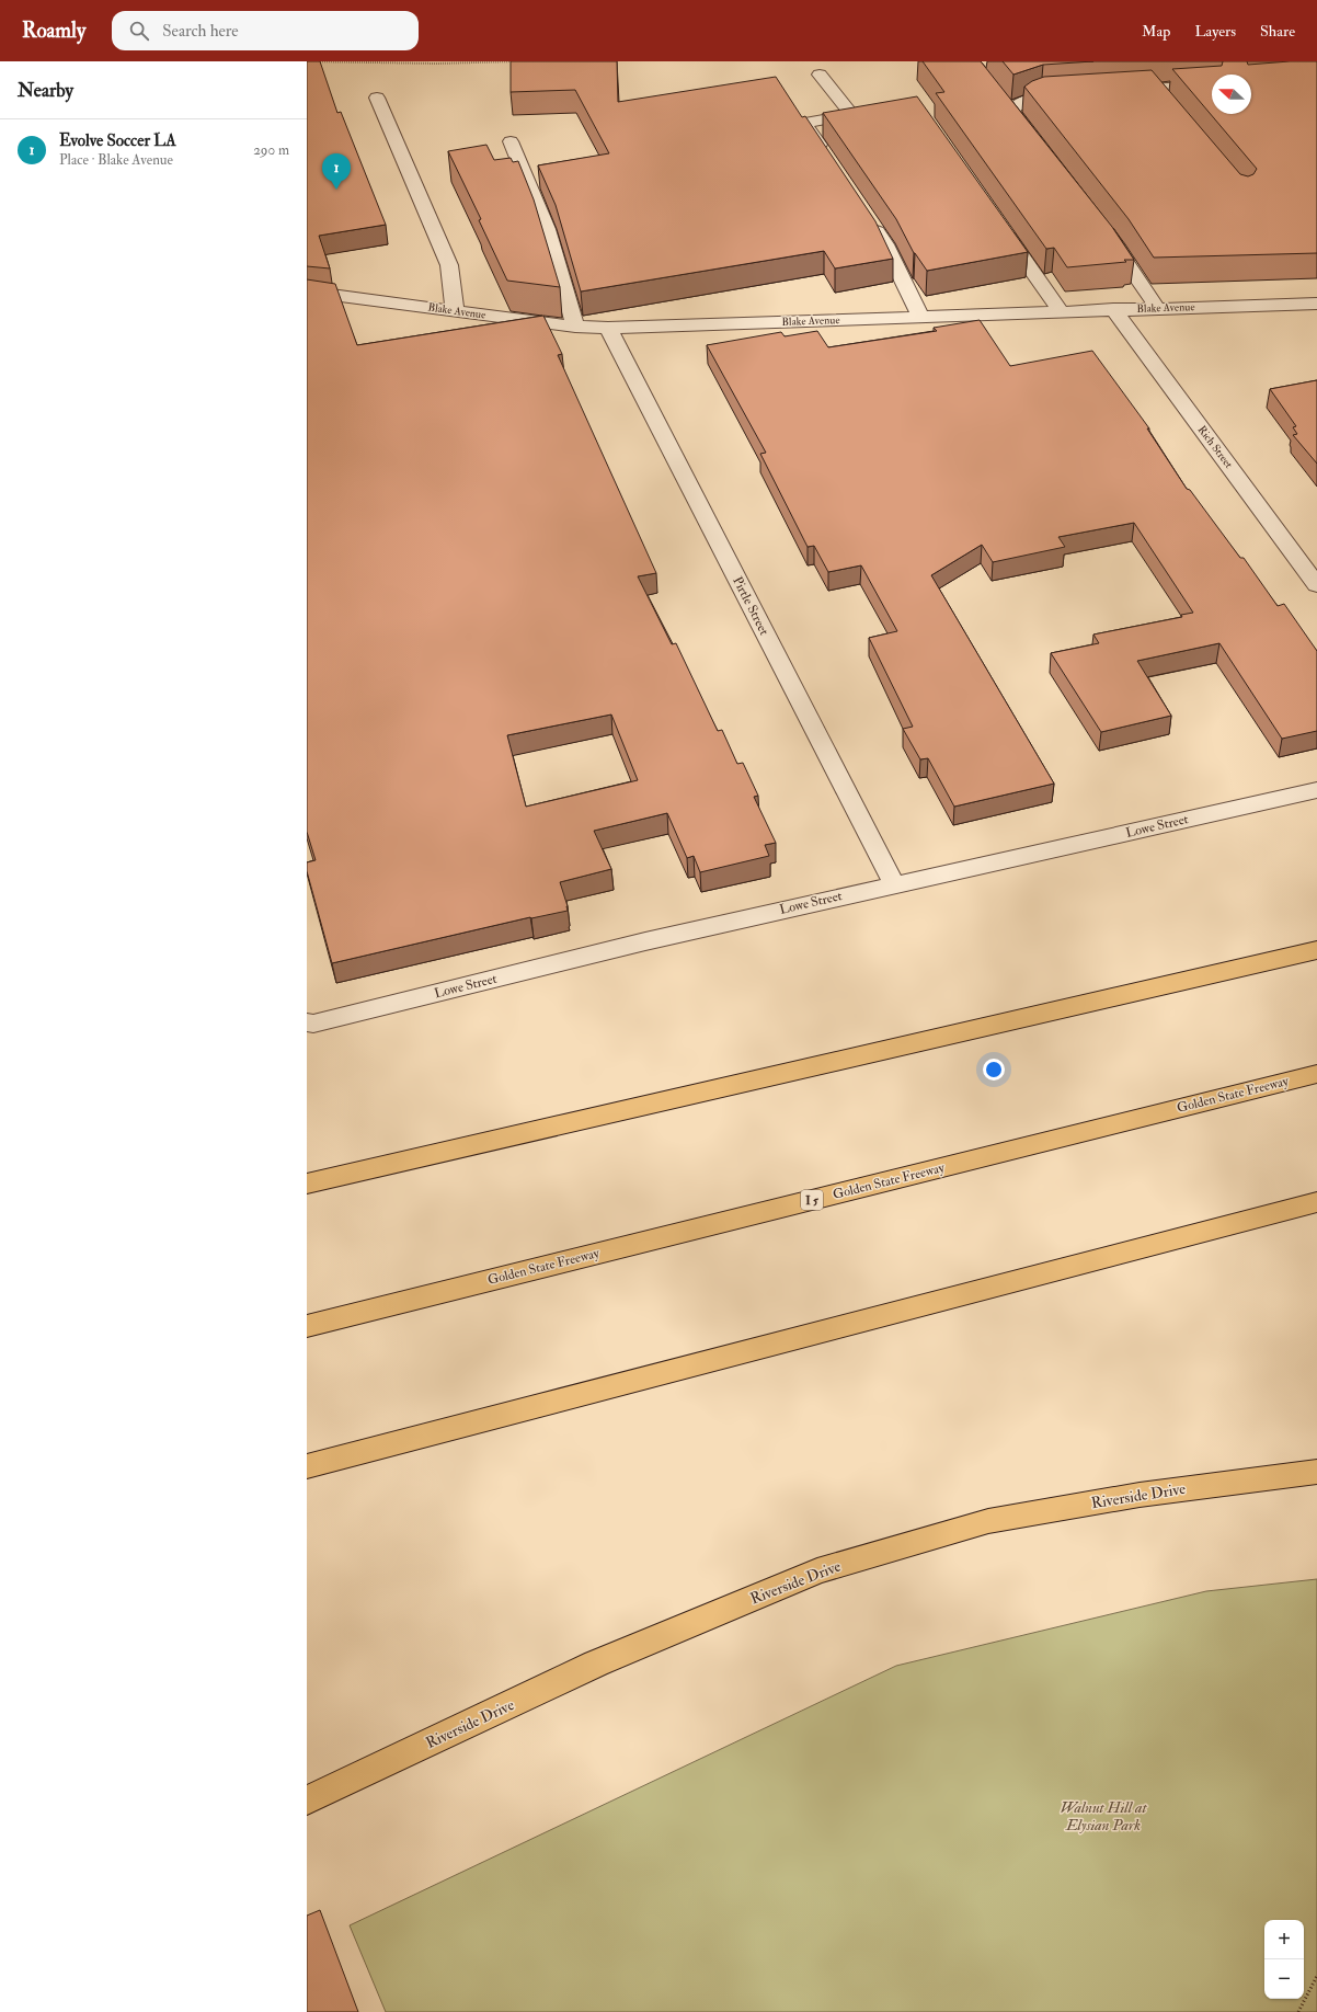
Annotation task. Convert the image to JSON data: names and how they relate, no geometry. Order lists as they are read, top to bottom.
{
  "streets": {
    "main road": ["Golden State Freeway", "I 5", "Riverside Drive"],
    "street": [
      "Blake Avenue",
      "Rich Street",
      "Pirtle Street",
      "Lowe Street"
    ]
  },
  "crossings": [
    ["Blake Avenue", "Rich Street"],
    ["Blake Avenue", "Pirtle Street"],
    ["Pirtle Street", "Lowe Street"]
  ],
  "parks": ["Walnut Hill at Elysian Park"],
  "north": "left",
  "page": {
    "header": "Roamly",
    "search": "Search here",
    "nav": ["Map", "Layers", "Share"],
    "heading": "Nearby",
    "list": [
      {
        "mark": "1",
        "name": "Evolve Soccer LA",
        "note": "Place · Blake Avenue",
        "value": "290 m"
      }
    ],
    "pins": "1",
    "map_buttons": ["+", "−"]
  }
}
